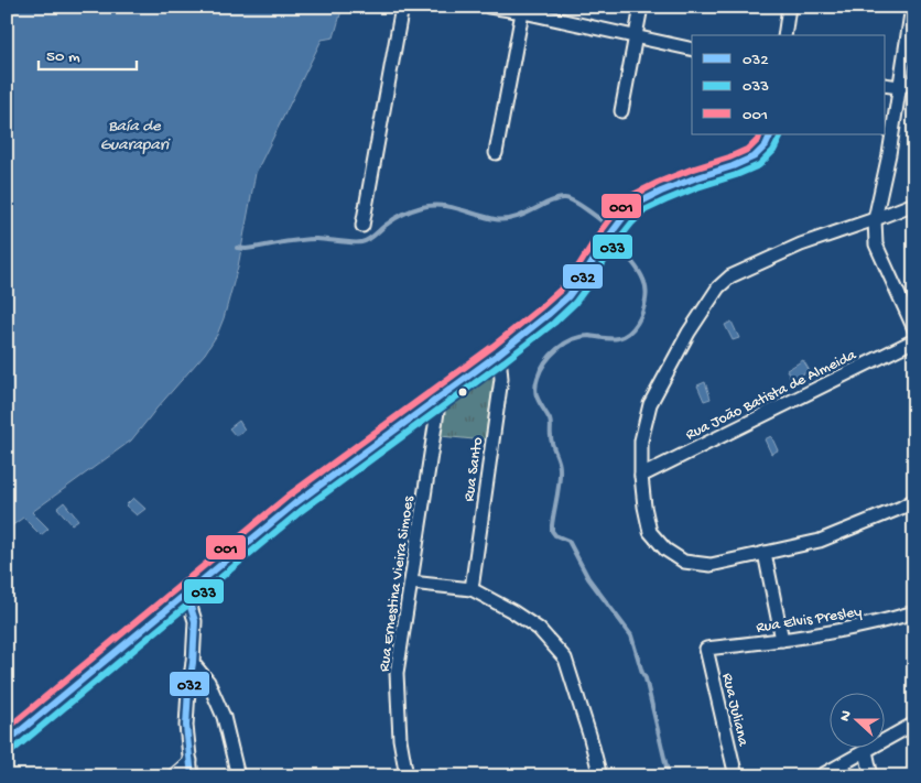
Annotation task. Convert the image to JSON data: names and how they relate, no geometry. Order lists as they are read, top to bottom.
{
  "streets": {
    "street": [
      "Rua João Batista de Almeida",
      "Rua Santo",
      "Rua Ernestina Vieira Simoes",
      "Rua Elvis Presley",
      "Rua Juliana"
    ]
  },
  "crossings": [
    ["Rua Elvis Presley", "Rua Juliana"]
  ],
  "water": ["Baía de Guarapari"],
  "lines": ["transit line 032", "transit line 001", "transit line 033"],
  "legend": ["032", "033", "001"],
  "scale_bar": "50 m",
  "north": "left"
}
